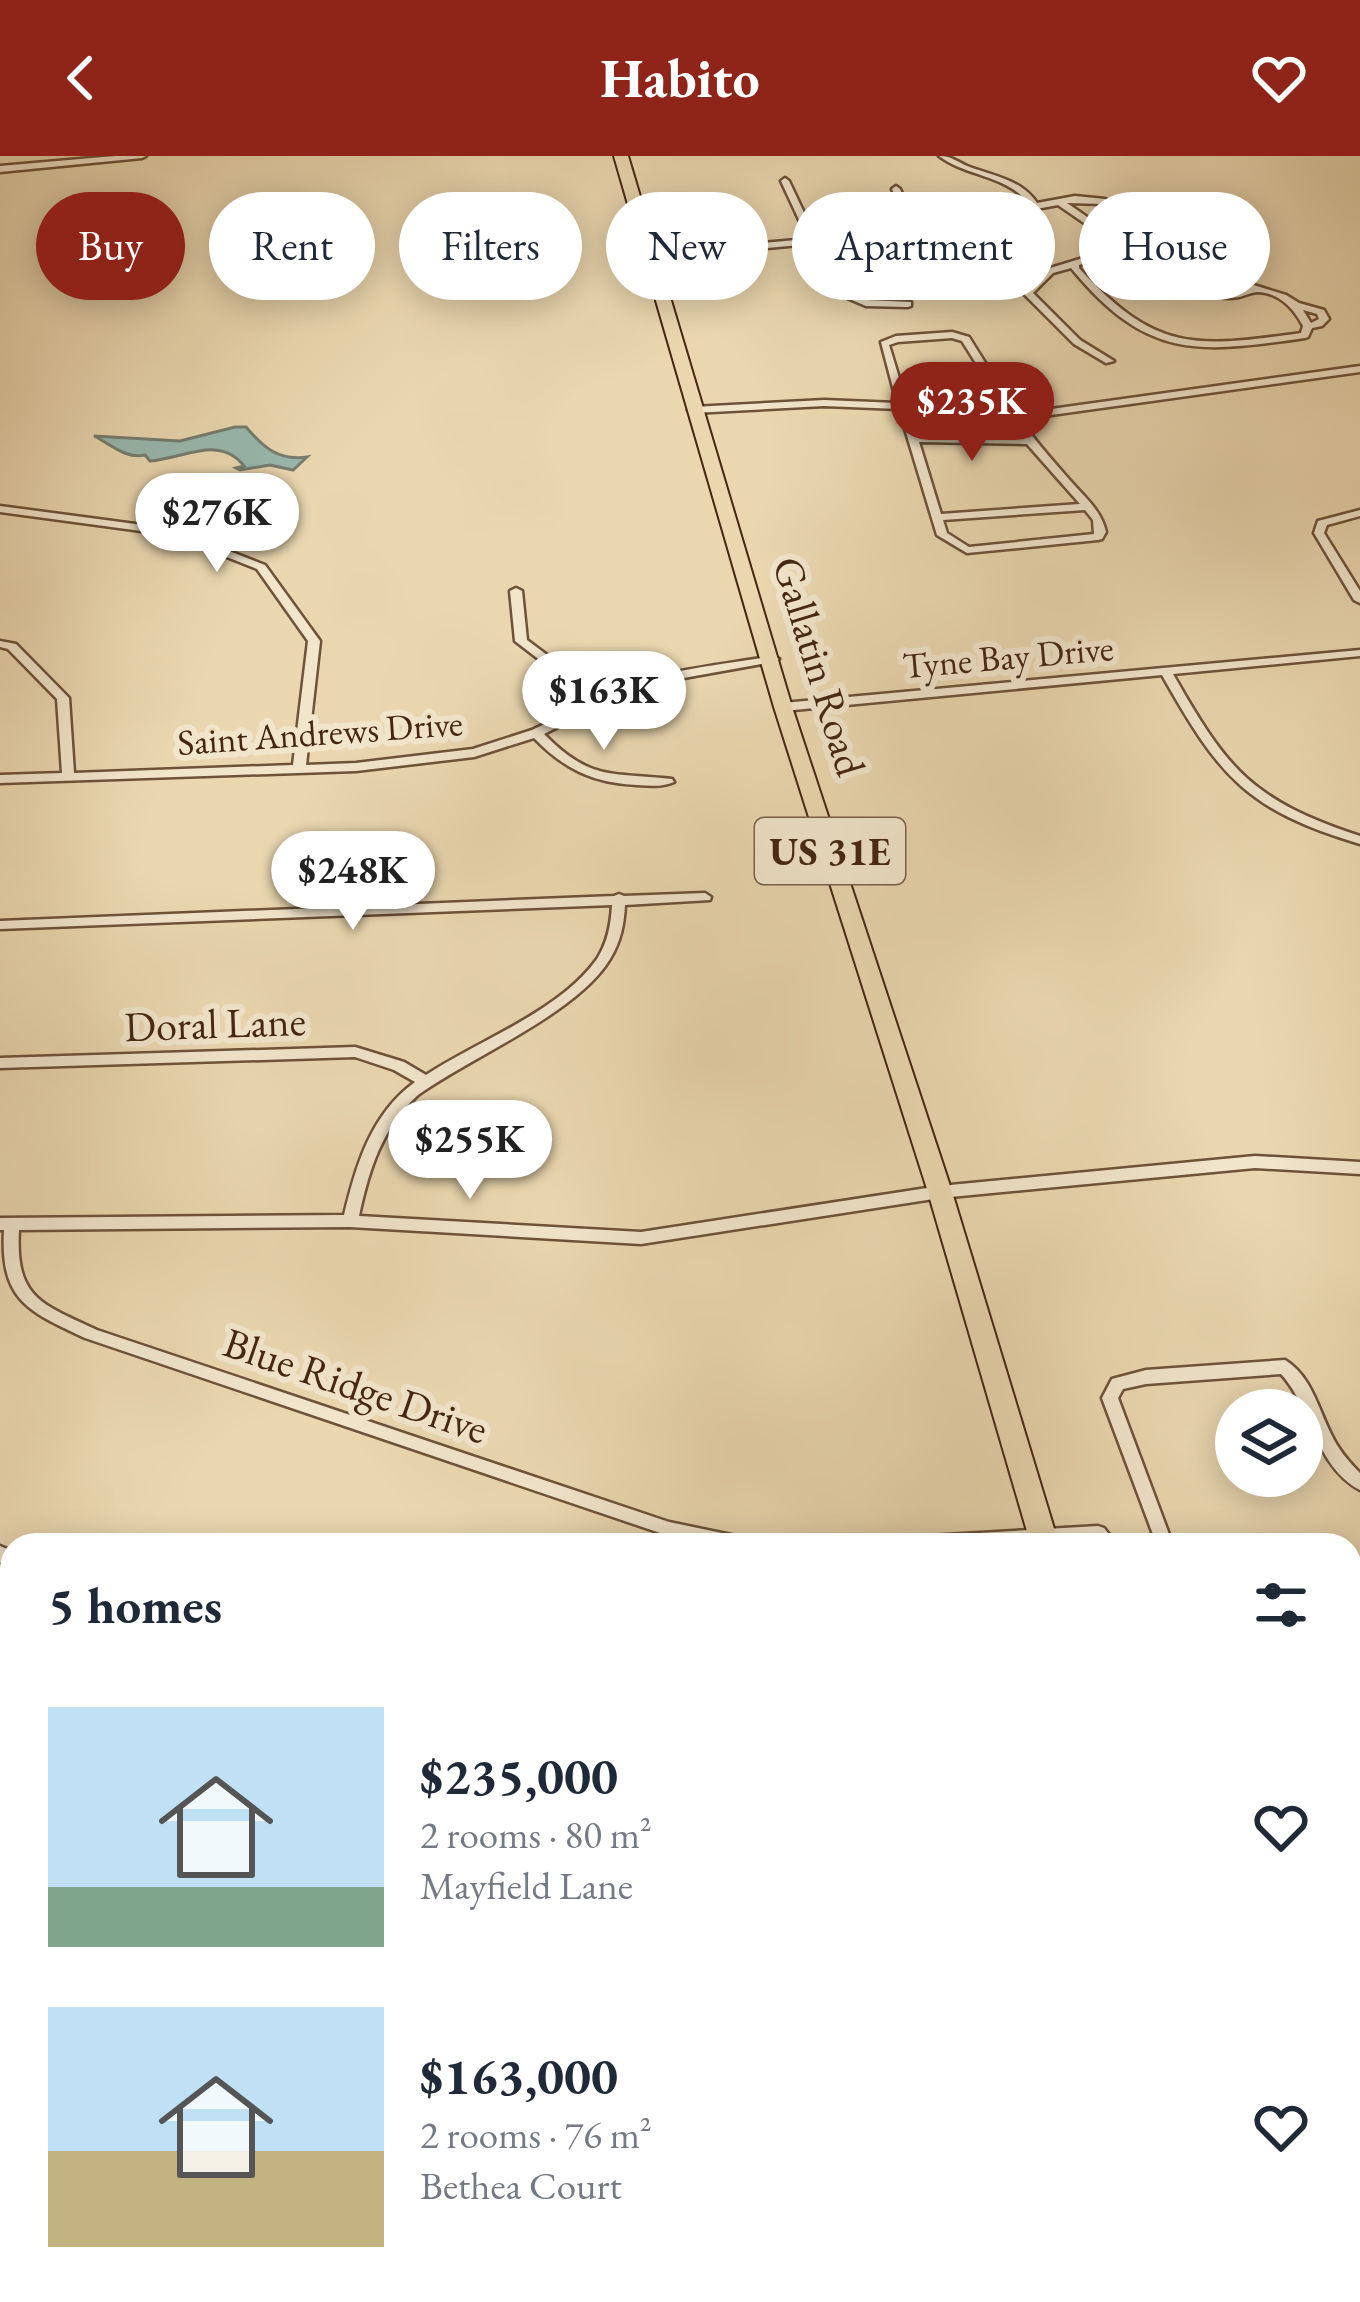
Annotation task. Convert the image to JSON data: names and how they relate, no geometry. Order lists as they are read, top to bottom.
{
  "streets": {
    "main road": ["Gallatin Road", "US 31E"],
    "street": [
      "Tyne Bay Drive",
      "Saint Andrews Drive",
      "Doral Lane",
      "Blue Ridge Drive"
    ]
  },
  "crossings": [
    ["Tyne Bay Drive", "Gallatin Road"],
    ["Gallatin Road", "Saint Andrews Drive"]
  ],
  "page": {
    "header": "Habito",
    "chip": [
      "Buy",
      "Rent",
      "Filters",
      "New",
      "Apartment",
      "House"
    ],
    "price": [
      "$235K",
      "$276K",
      "$163K",
      "$248K",
      "$255K"
    ],
    "heading": "5 homes",
    "list": [
      {
        "name": "$235,000",
        "note": "2 rooms · 80 m² · Mayfield Lane"
      },
      {
        "name": "$163,000",
        "note": "2 rooms · 76 m² · Bethea Court"
      }
    ]
  }
}
